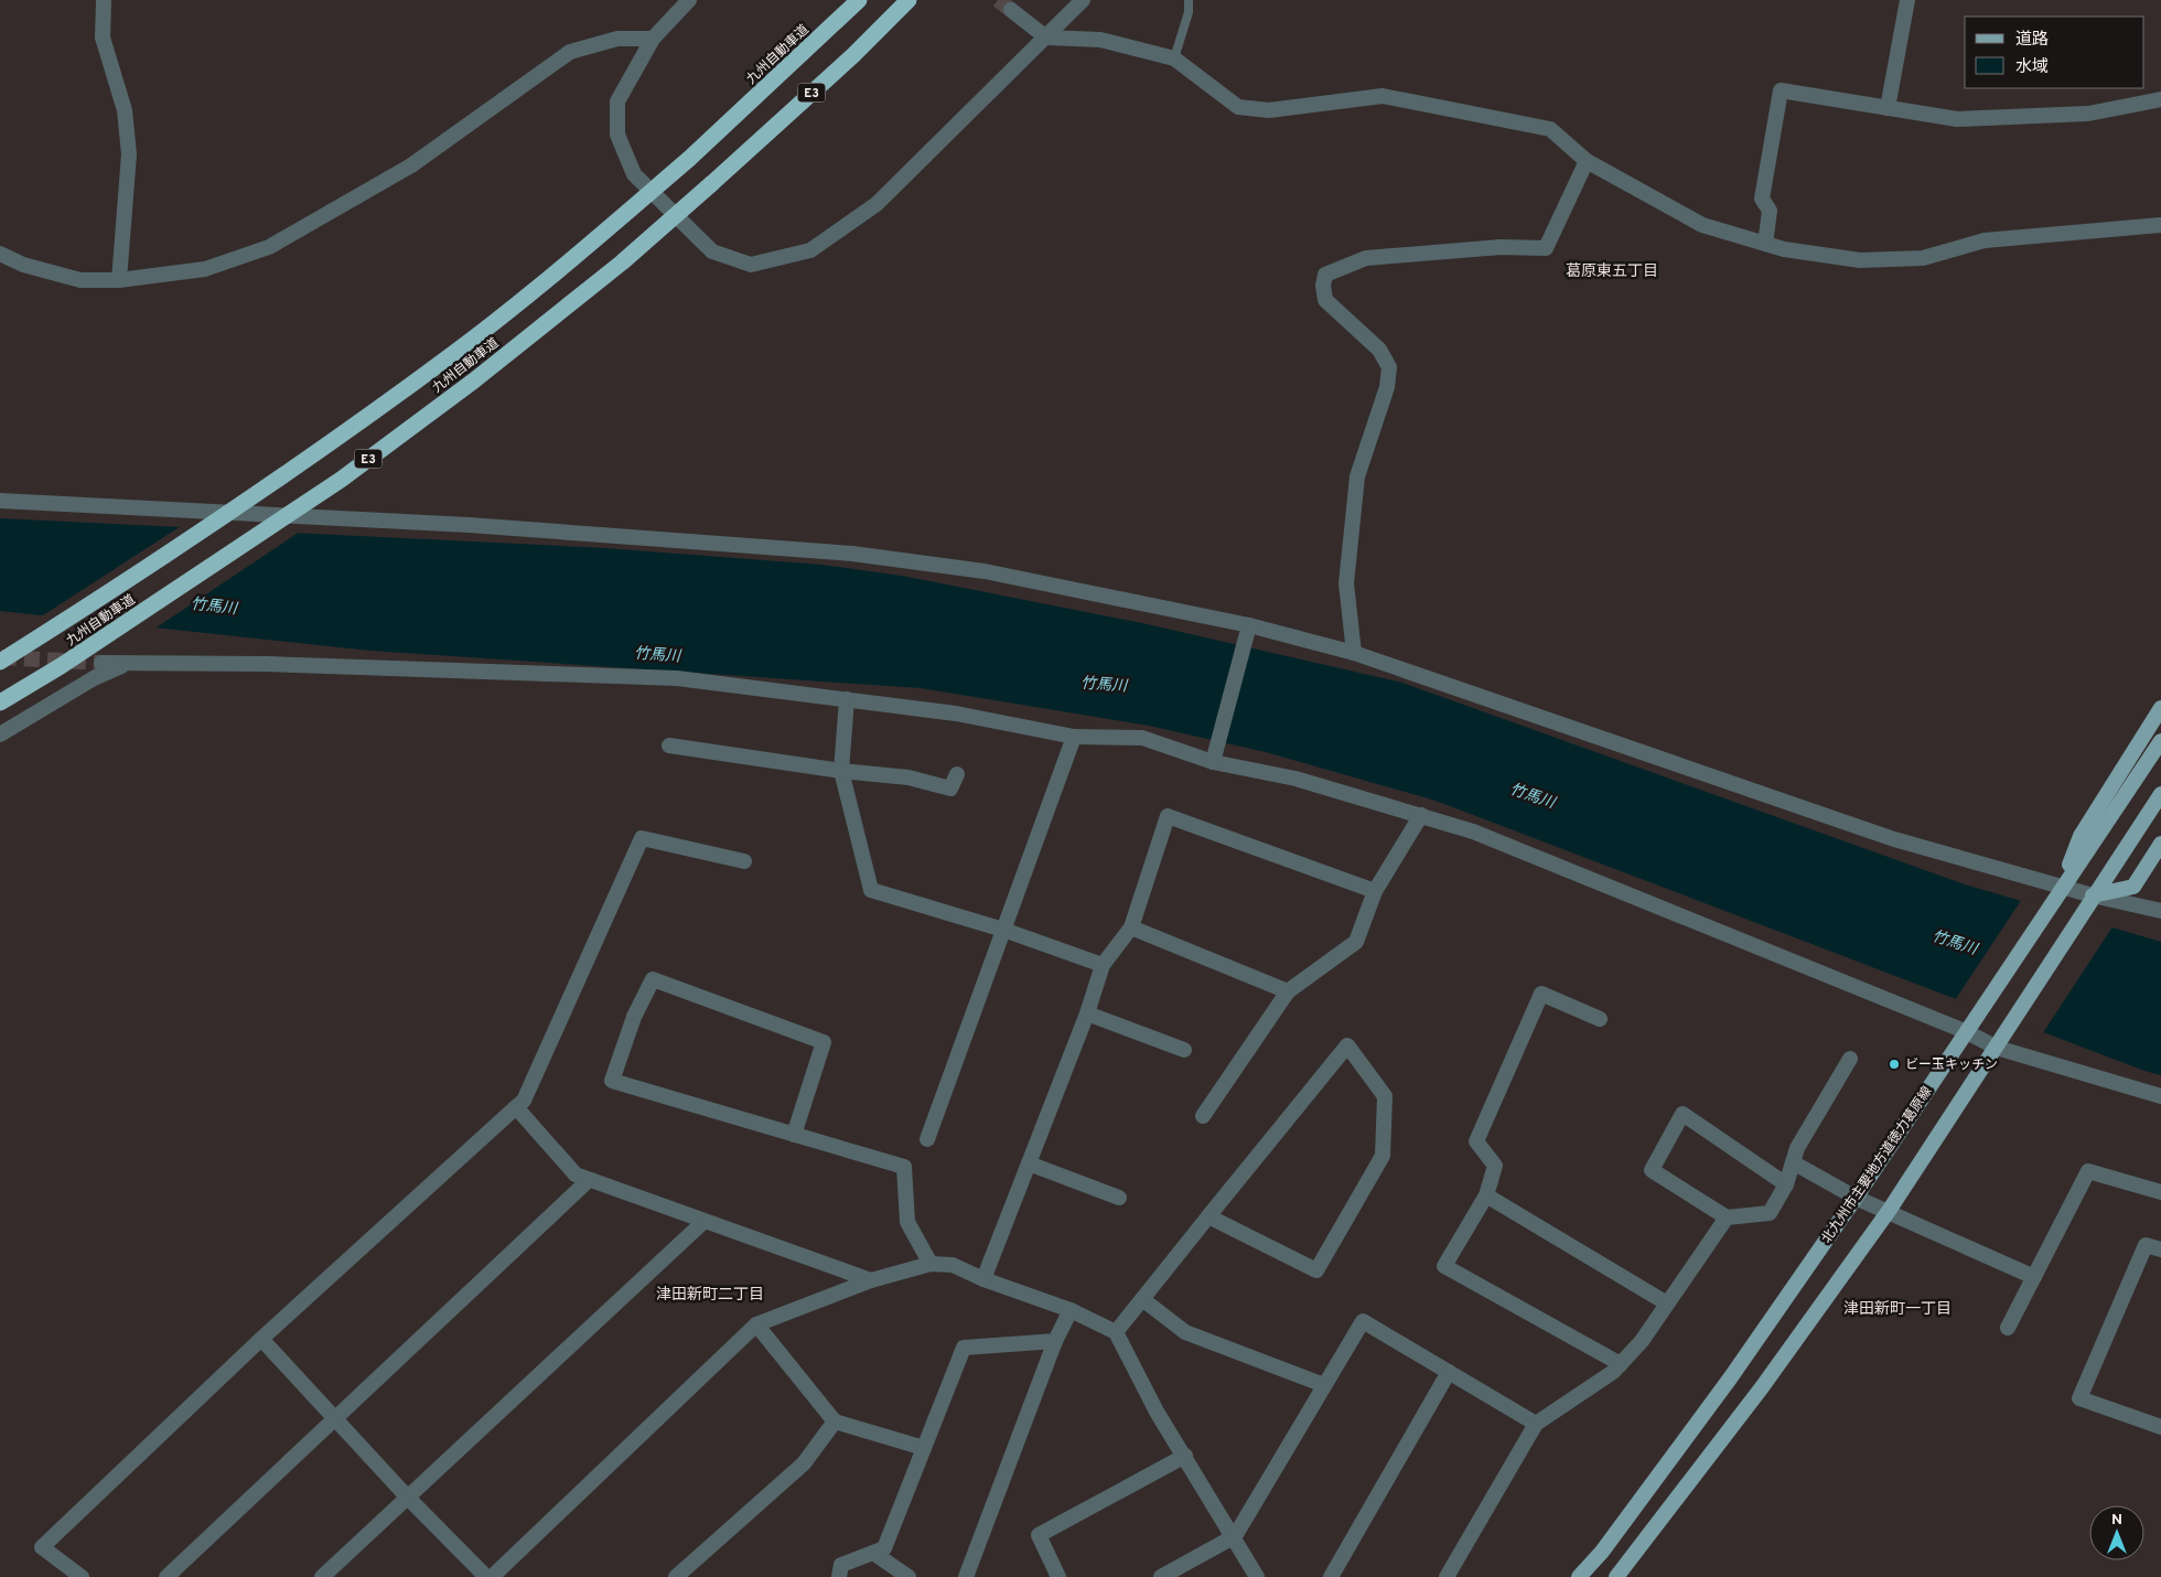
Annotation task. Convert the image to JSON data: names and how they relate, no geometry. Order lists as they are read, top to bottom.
{
  "streets": {
    "highway": ["九州自動車道", "E3"],
    "main road": ["北九州市主要地方道徳力葛原線"]
  },
  "districts": ["葛原東五丁目", "津田新町二丁目", "津田新町一丁目"],
  "water": ["竹馬川"],
  "places": ["ビー玉キッチン"],
  "legend": ["道路", "水域"],
  "north": "top"
}
